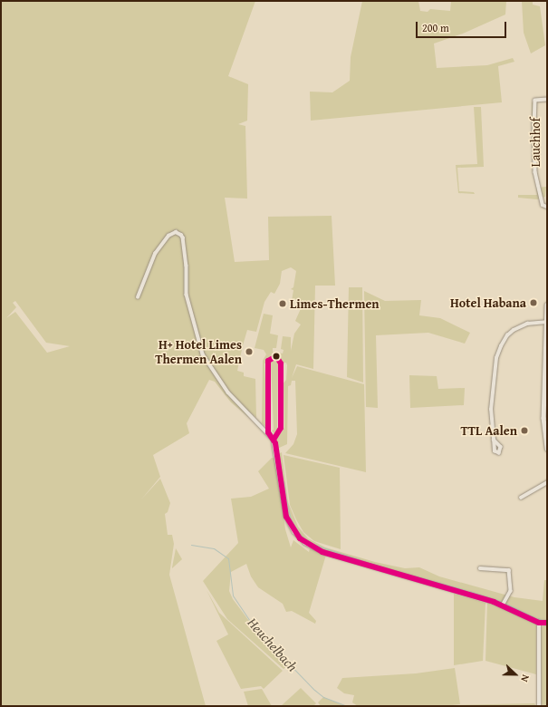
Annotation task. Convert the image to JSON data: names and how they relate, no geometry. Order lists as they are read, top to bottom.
{
  "streets": {
    "street": ["Lauchhof"]
  },
  "water": ["Heuchelbach"],
  "places": [
    "Hotel Habana",
    "Limes-Thermen",
    "H+ Hotel Limes Thermen Aalen",
    "TTL Aalen"
  ],
  "scale_bar": "200 m",
  "north": "right"
}
